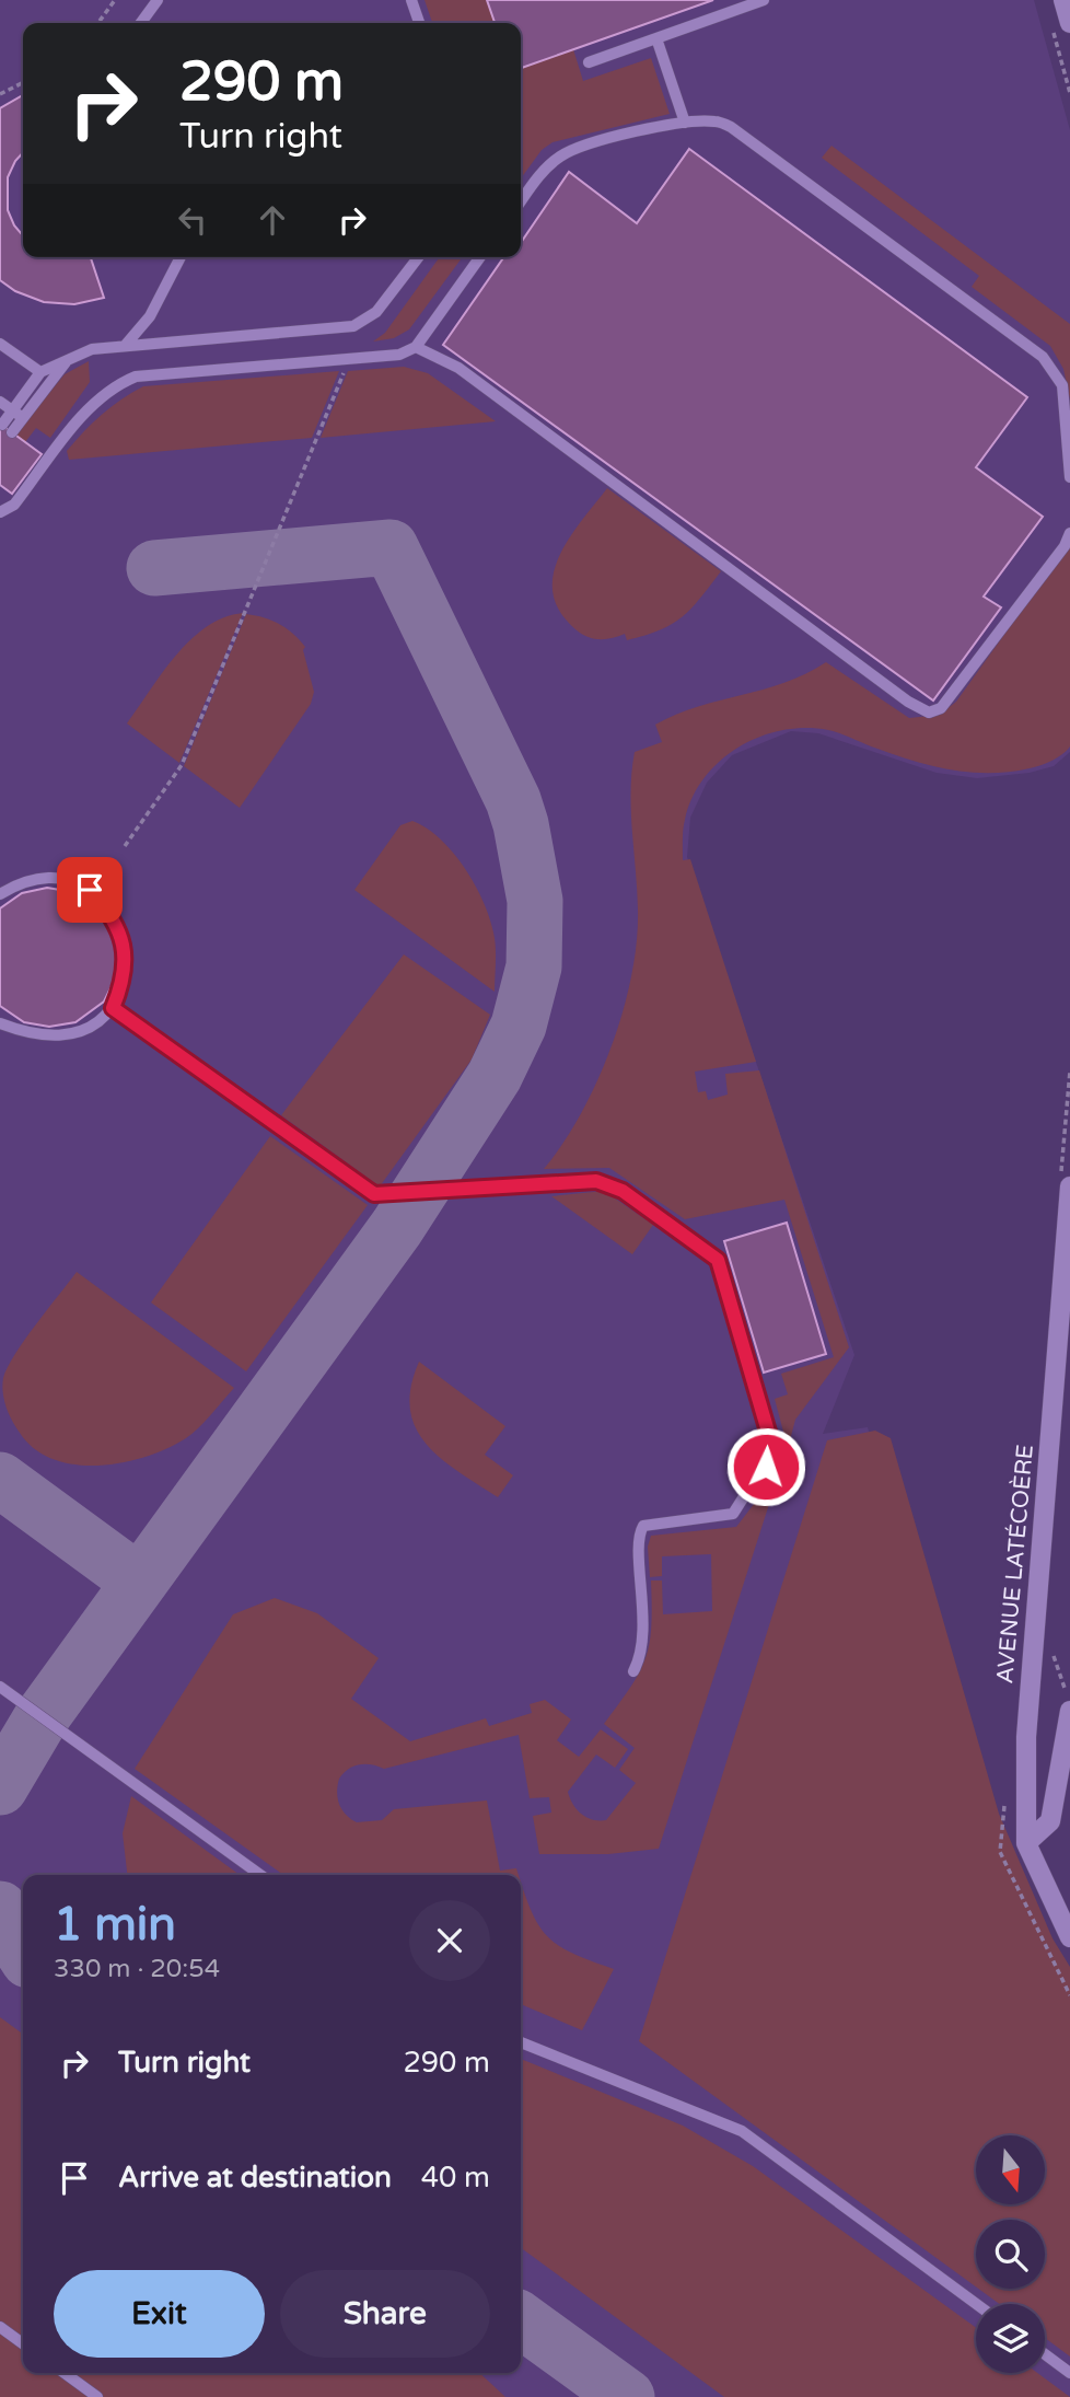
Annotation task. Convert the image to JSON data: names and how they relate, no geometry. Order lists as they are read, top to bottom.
{
  "streets": {
    "street": ["AVENUE LATÉCOÈRE"]
  },
  "north": "bottom",
  "page": {
    "turn": ["290 m", "Turn right"],
    "heading": ["1 min", "330 m · 20:54"],
    "list": [
      {
        "name": "Turn right",
        "value": "290 m"
      },
      {
        "name": "Arrive at destination",
        "value": "40 m"
      }
    ],
    "buttons": ["Exit", "Share"]
  }
}
